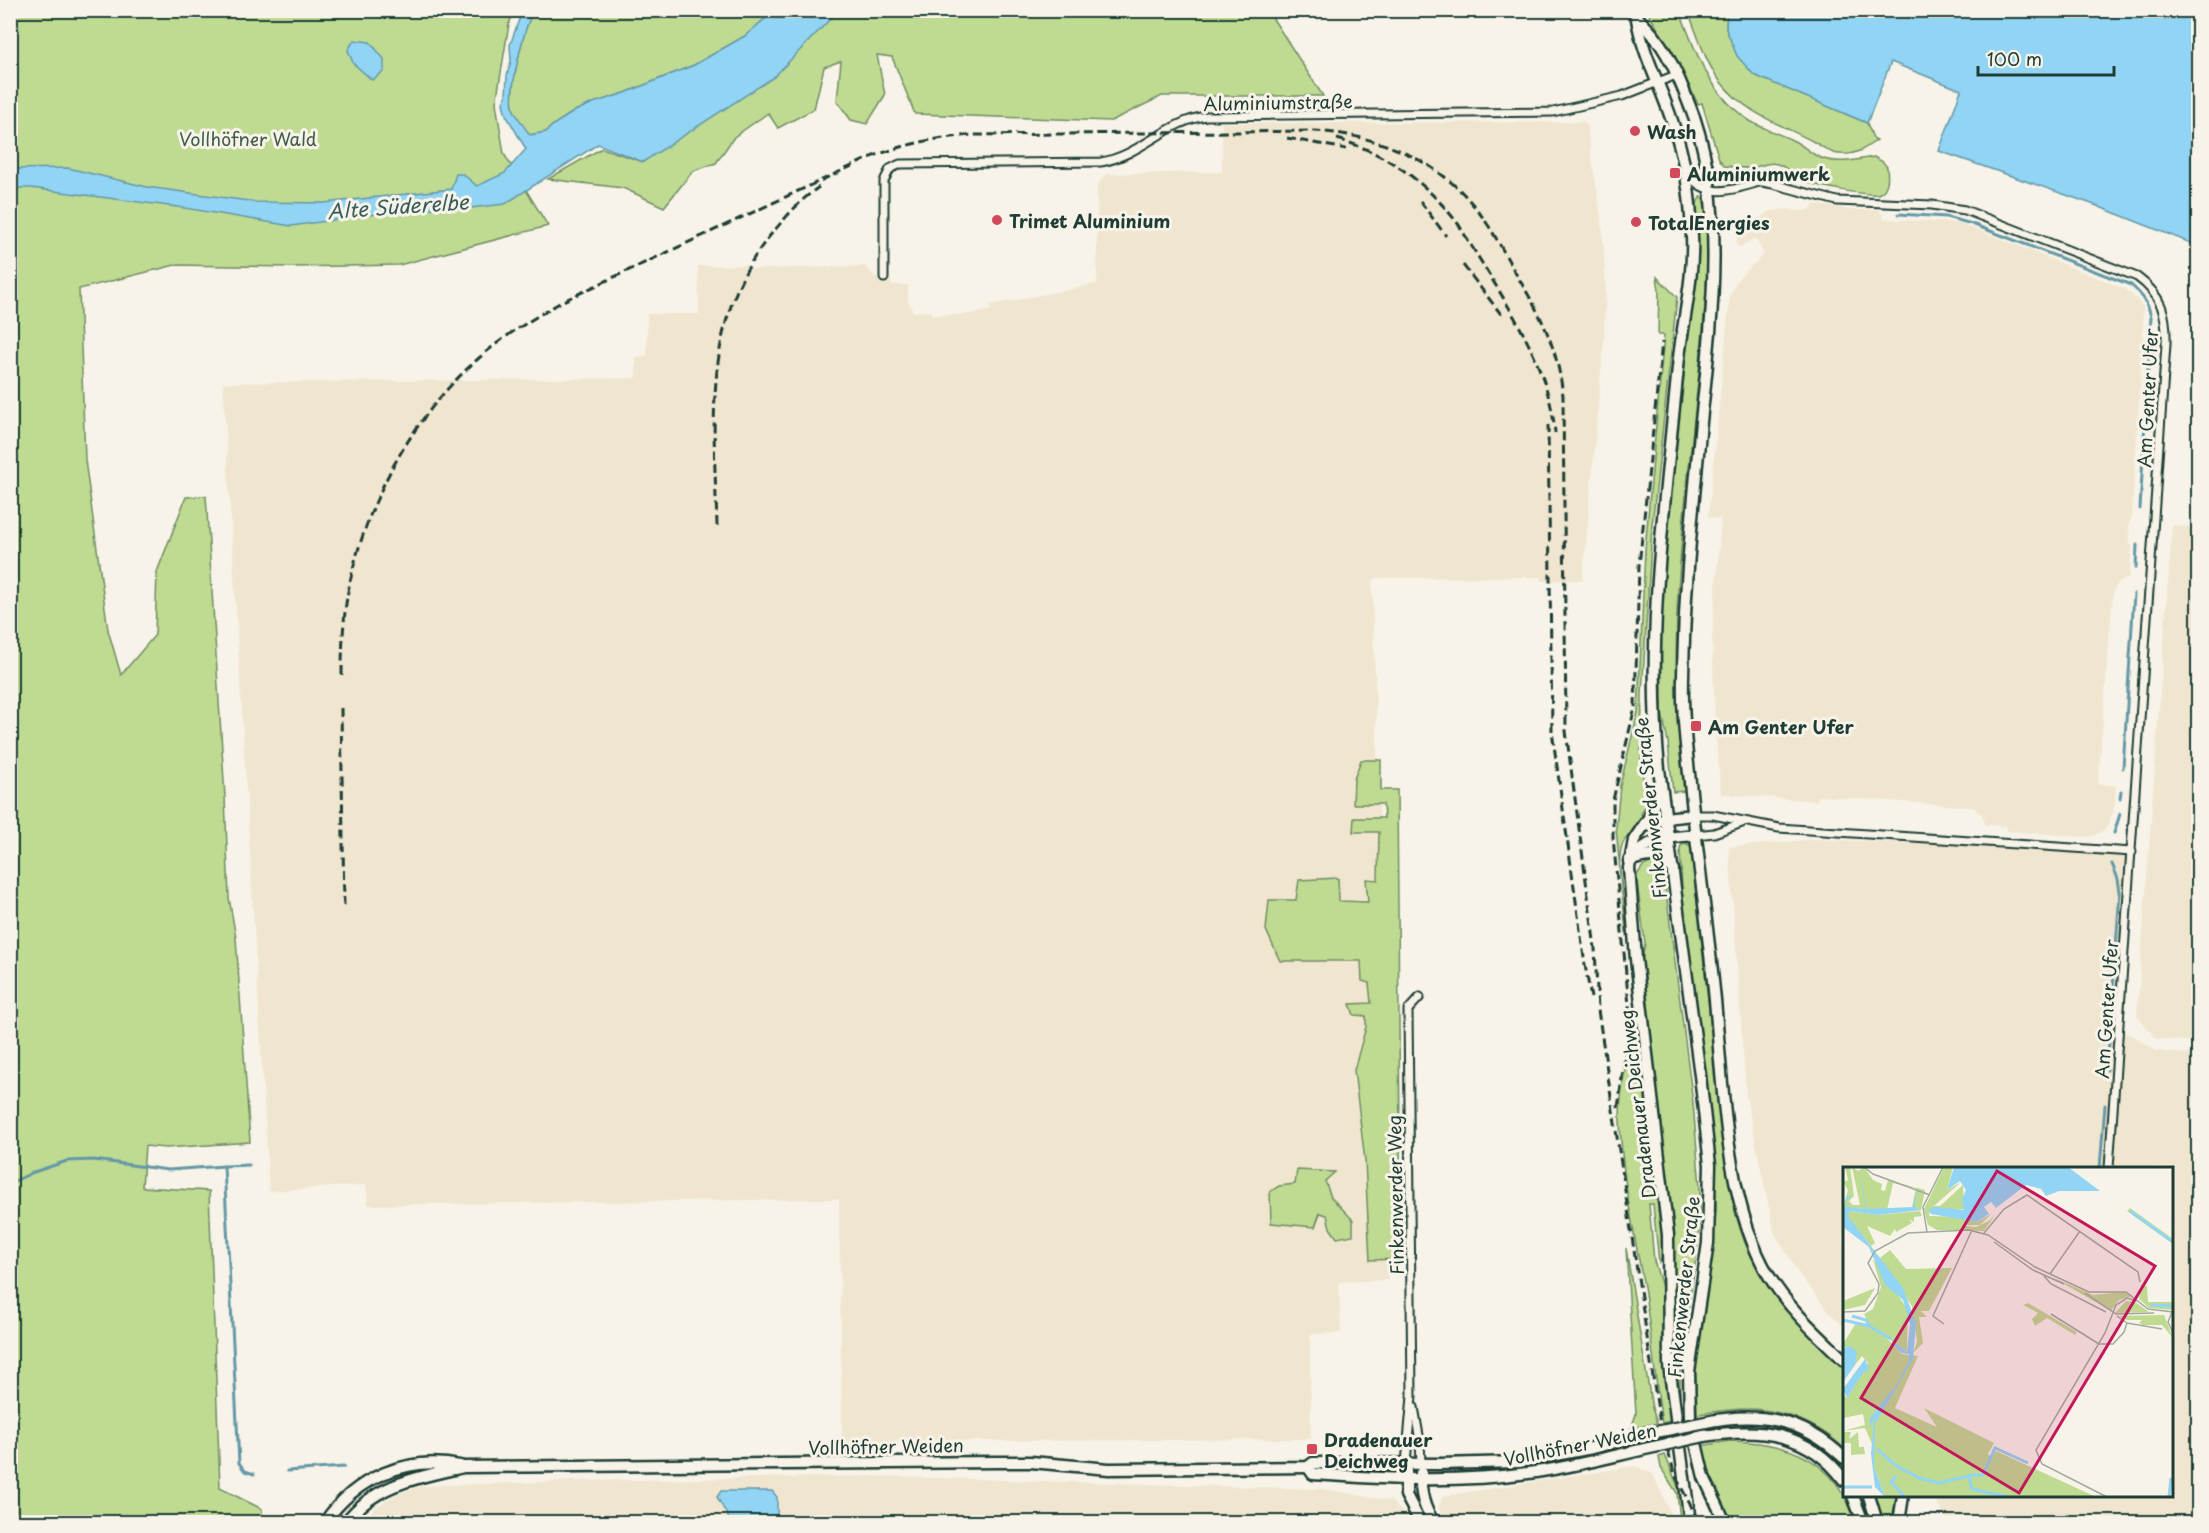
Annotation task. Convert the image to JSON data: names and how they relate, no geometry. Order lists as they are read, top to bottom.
{
  "streets": {
    "main road": ["Finkenwerder Straße", "Dradenauer Deichweg", "Vollhöfner Weiden"],
    "street": ["Aluminiumstraße", "Am Genter Ufer", "Finkenwerder Weg"]
  },
  "crossings": [
    ["Aluminiumstraße", "Finkenwerder Straße"],
    ["Am Genter Ufer", "Finkenwerder Straße"],
    ["Finkenwerder Straße", "Dradenauer Deichweg"],
    ["Finkenwerder Weg", "Vollhöfner Weiden"]
  ],
  "water": ["Alte Süderelbe"],
  "parks": ["Vollhöfner Wald"],
  "places": {
    "other": ["Wash", "Trimet Aluminium", "TotalEnergies"],
    "transit": ["Aluminiumwerk", "Am Genter Ufer", "Dradenauer Deichweg"]
  },
  "scale_bar": "100 m"
}
